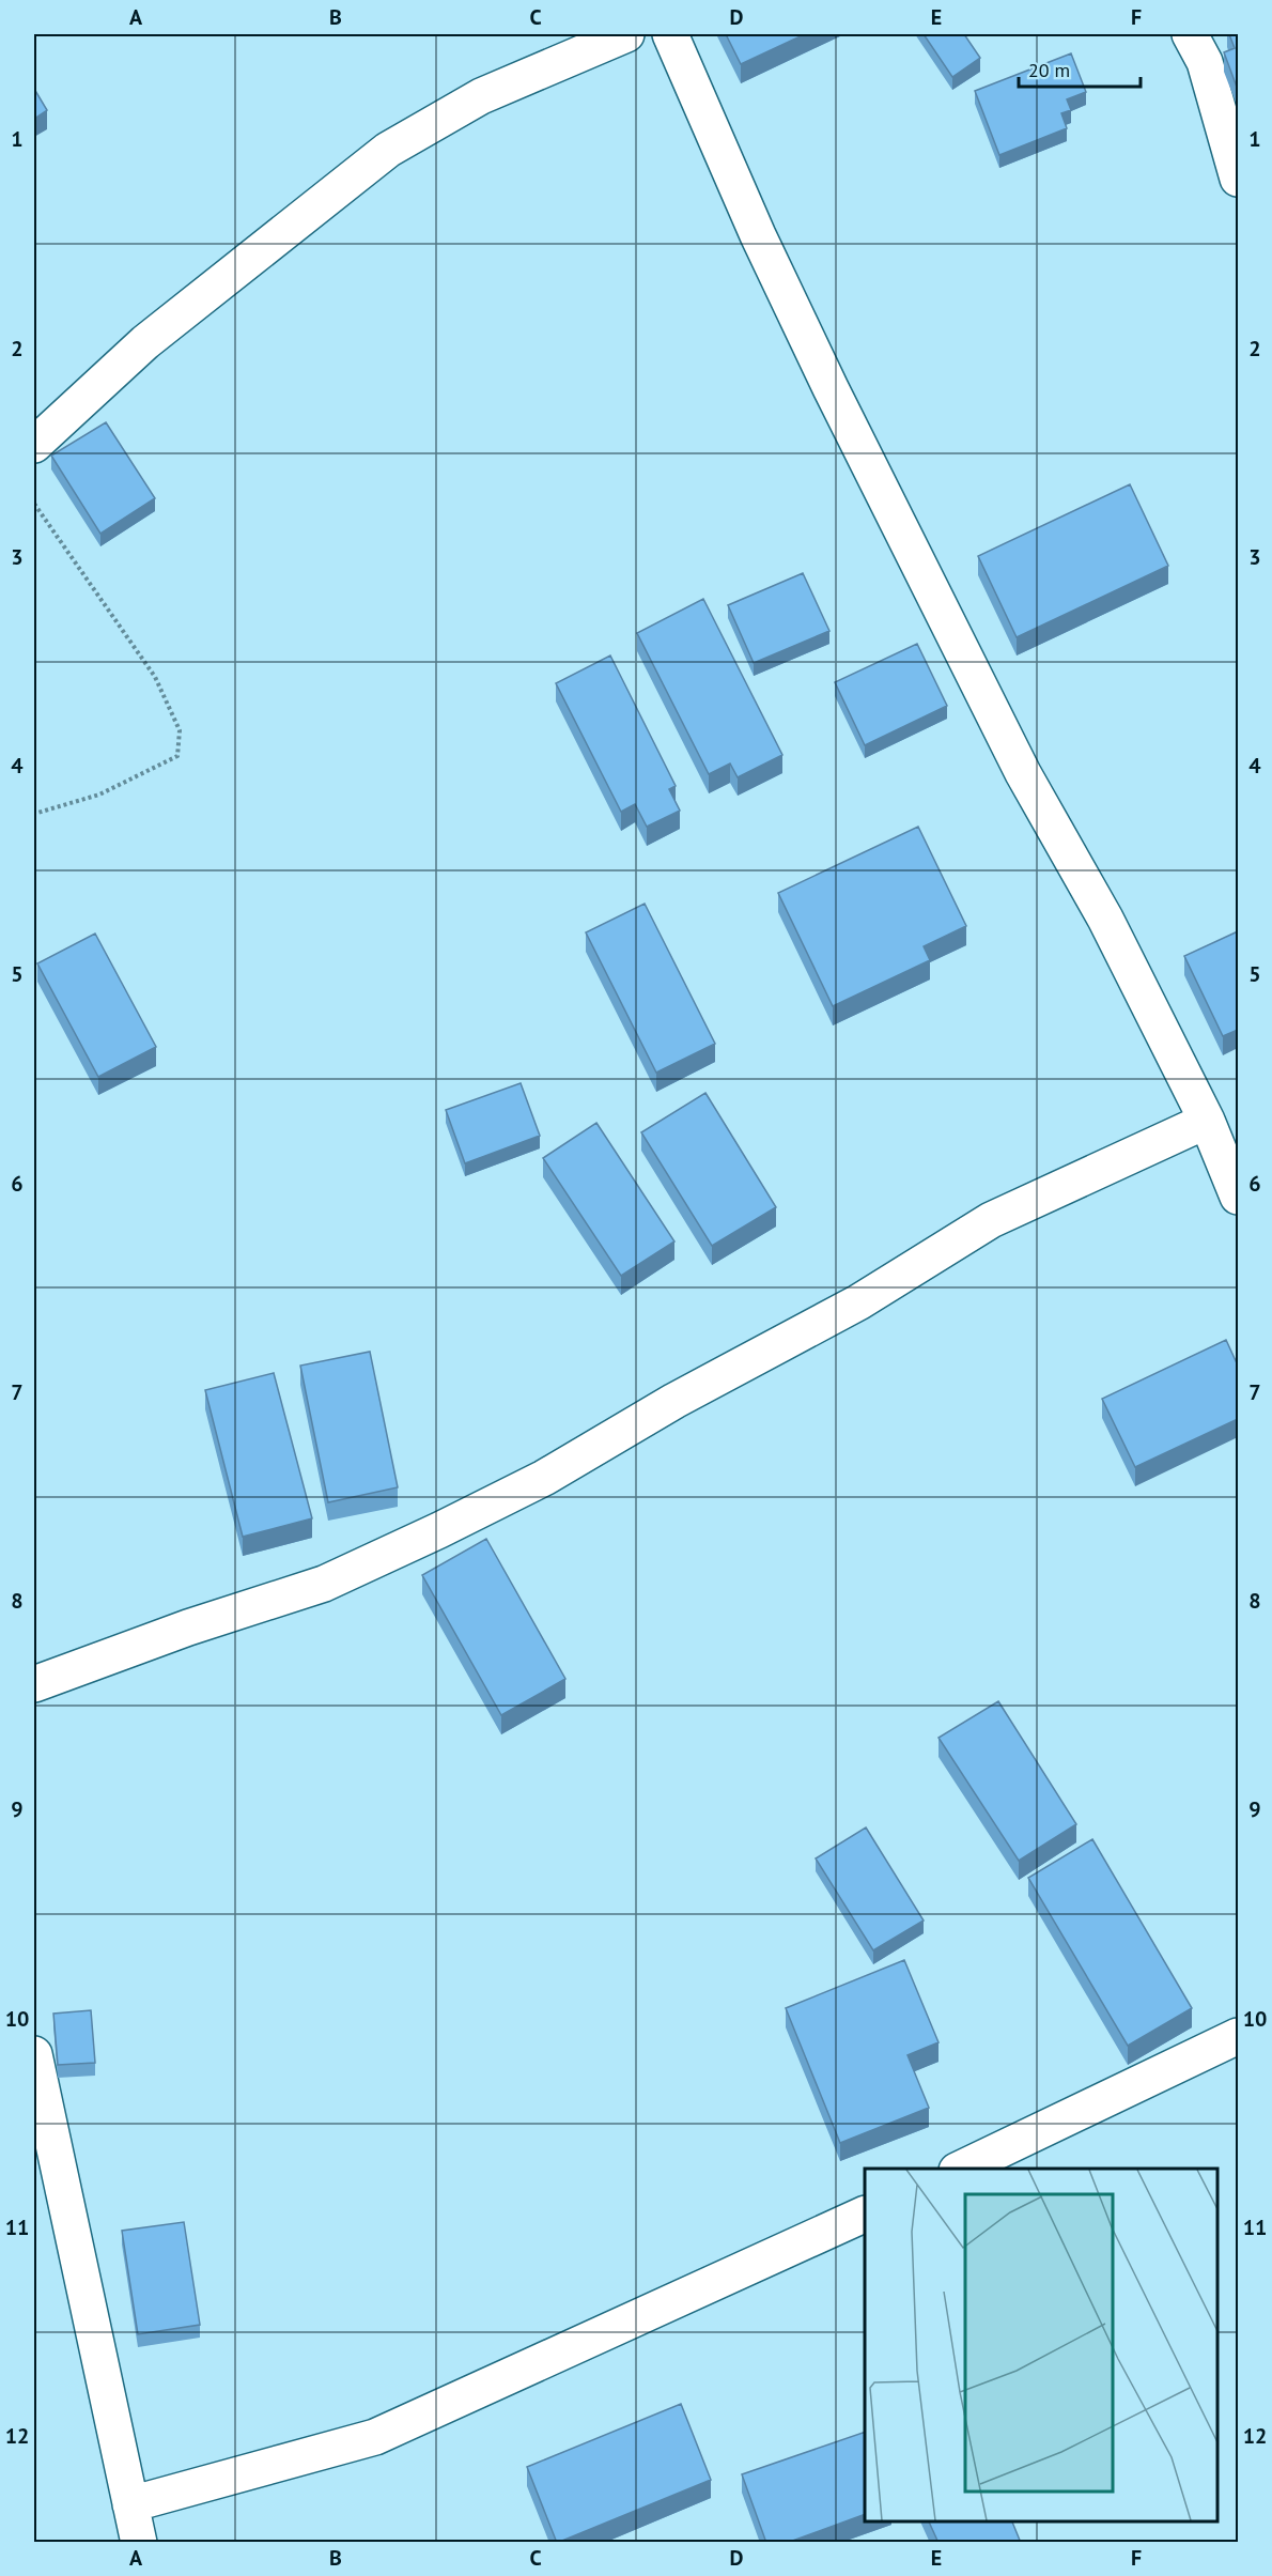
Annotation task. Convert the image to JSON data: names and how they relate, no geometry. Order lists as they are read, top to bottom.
{
  "scale_bar": "20 m",
  "grid": {
    "columns": [
      "A",
      "B",
      "C",
      "D",
      "E",
      "F"
    ],
    "rows": [
      "1",
      "2",
      "3",
      "4",
      "5",
      "6",
      "7",
      "8",
      "9",
      "10",
      "11",
      "12"
    ]
  }
}
